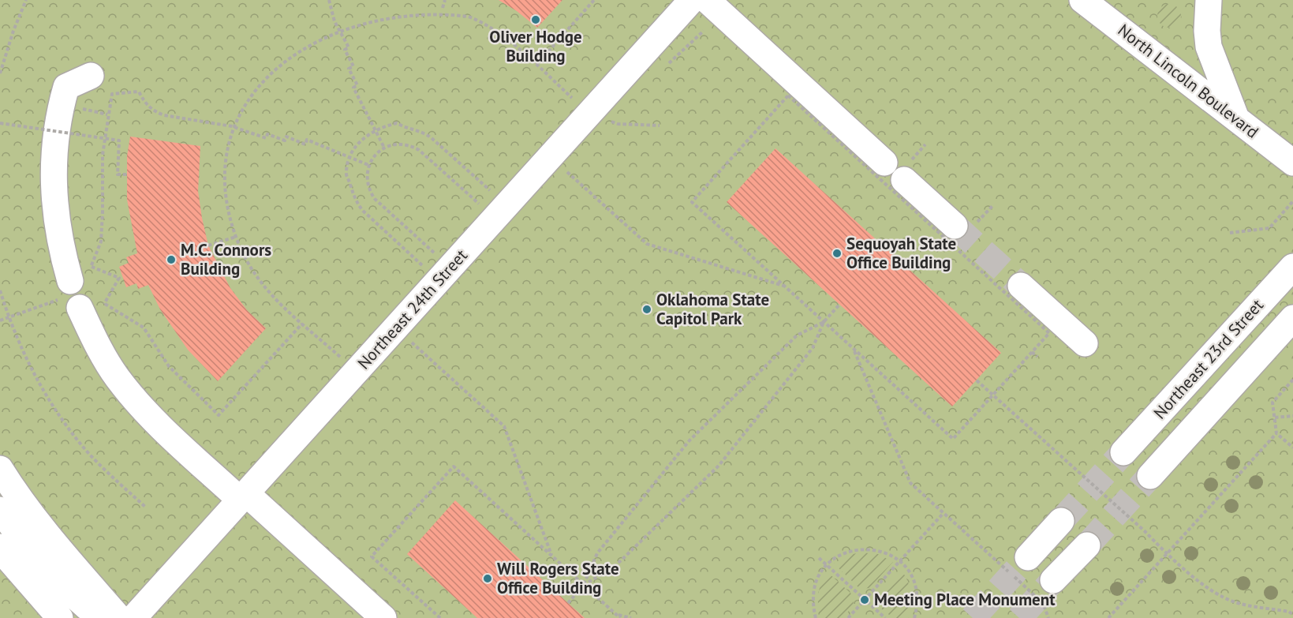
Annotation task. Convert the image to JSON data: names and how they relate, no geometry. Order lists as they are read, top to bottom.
{
  "streets": {
    "main road": ["North Lincoln Boulevard", "Northeast 24th Street", "Northeast 23rd Street"]
  },
  "places": [
    "Oliver Hodge Building",
    "Sequoyah State Office Building",
    "M.C. Connors Building",
    "Oklahoma State Capitol Park",
    "Will Rogers State Office Building",
    "Meeting Place Monument"
  ]
}
